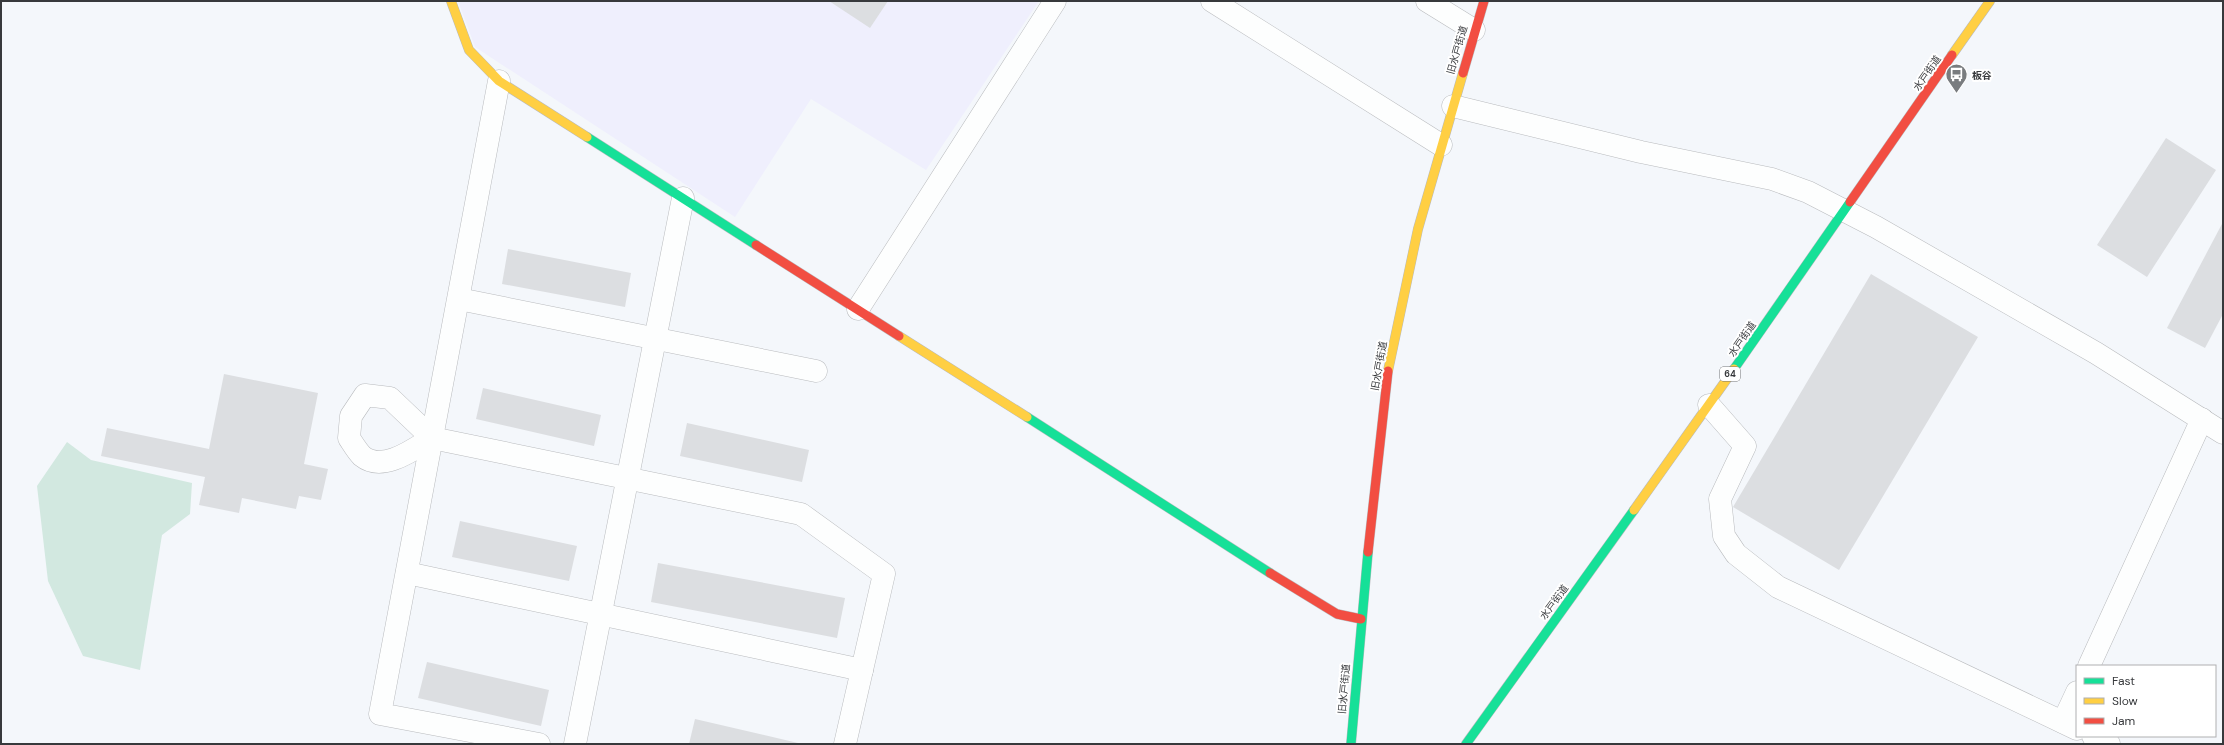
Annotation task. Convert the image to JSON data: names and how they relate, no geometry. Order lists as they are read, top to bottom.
{
  "streets": {
    "street": ["旧水戸街道", "水戸街道", "64"]
  },
  "places": {
    "bus stop": ["板谷"]
  },
  "legend": ["Fast", "Slow", "Jam"]
}
